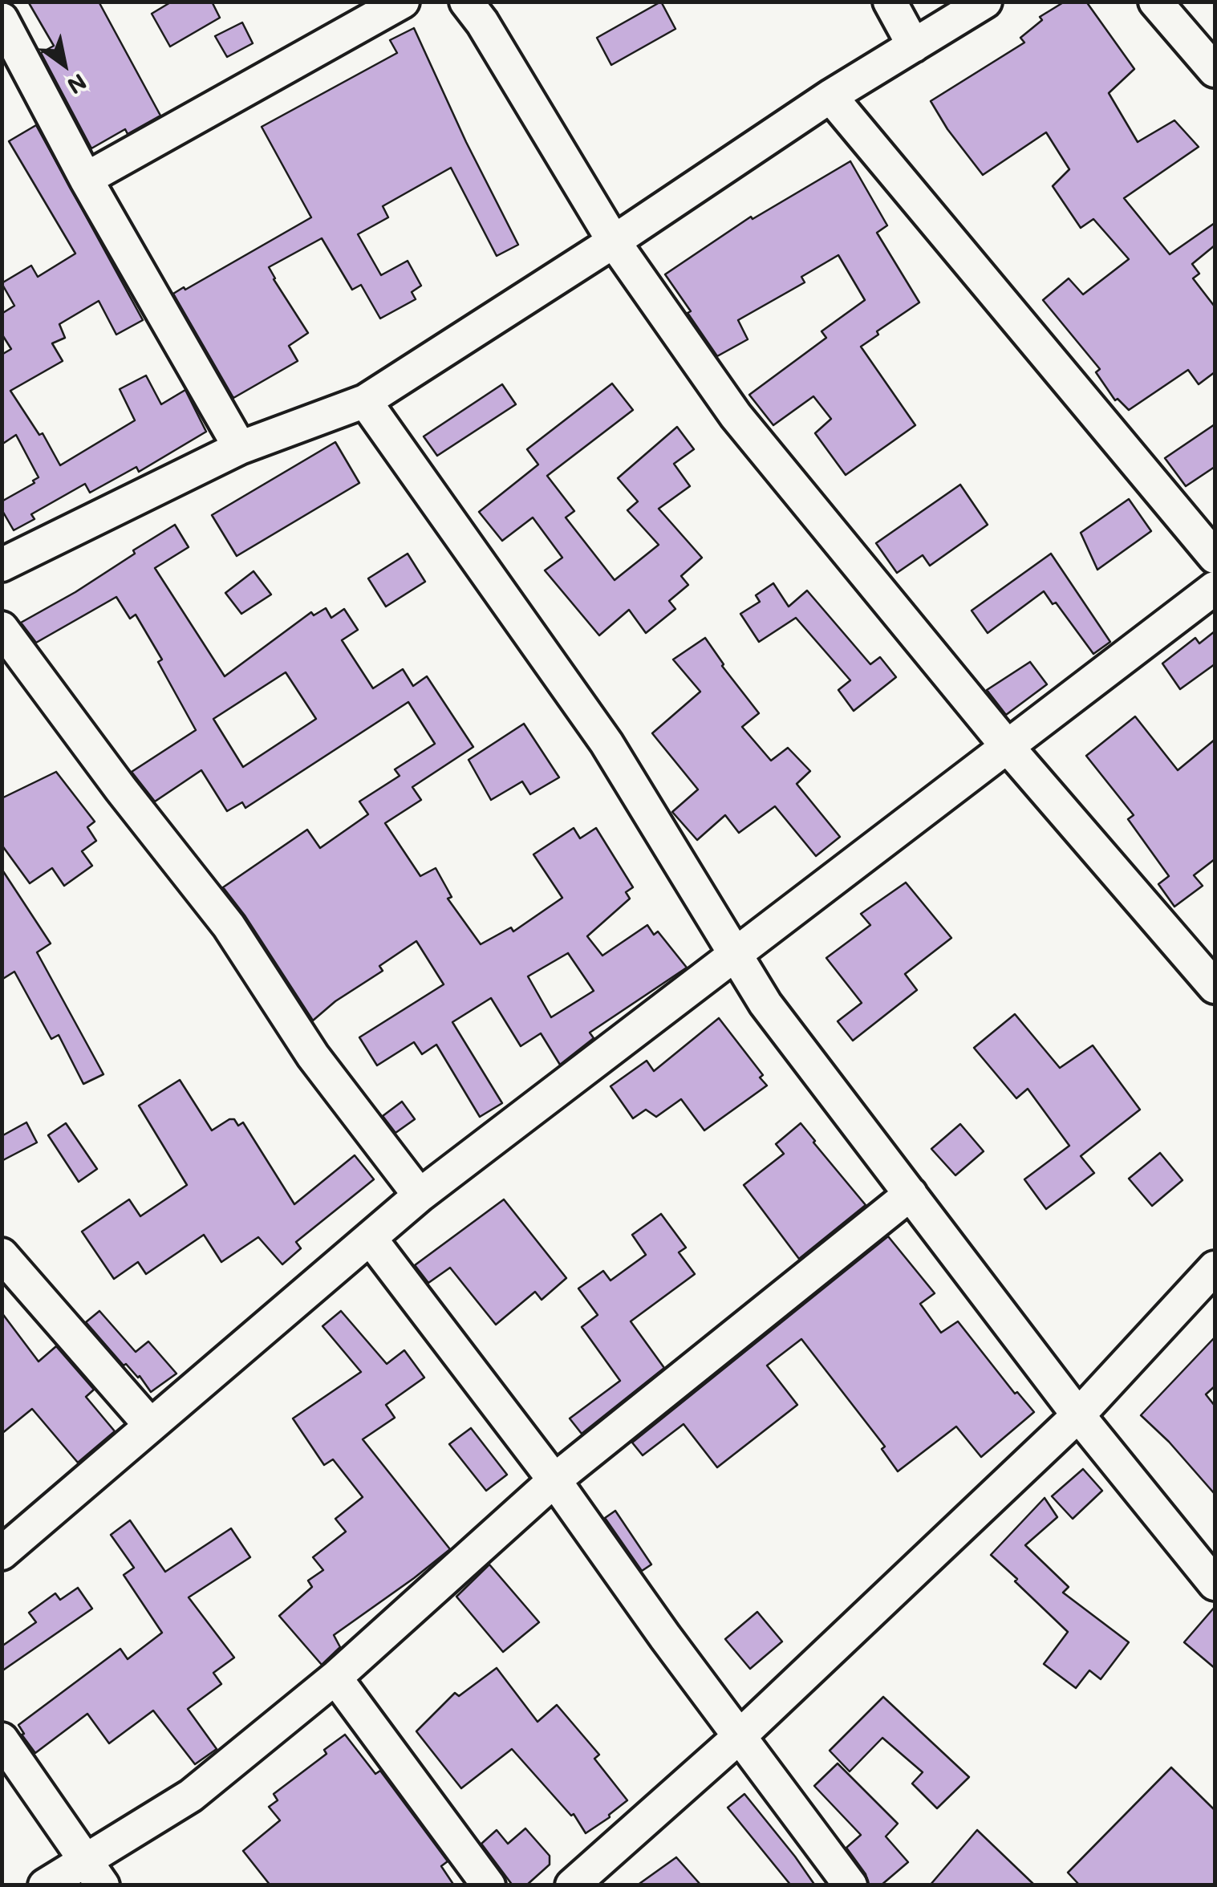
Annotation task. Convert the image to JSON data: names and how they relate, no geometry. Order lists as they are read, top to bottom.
{
  "north": "bottom right"
}
